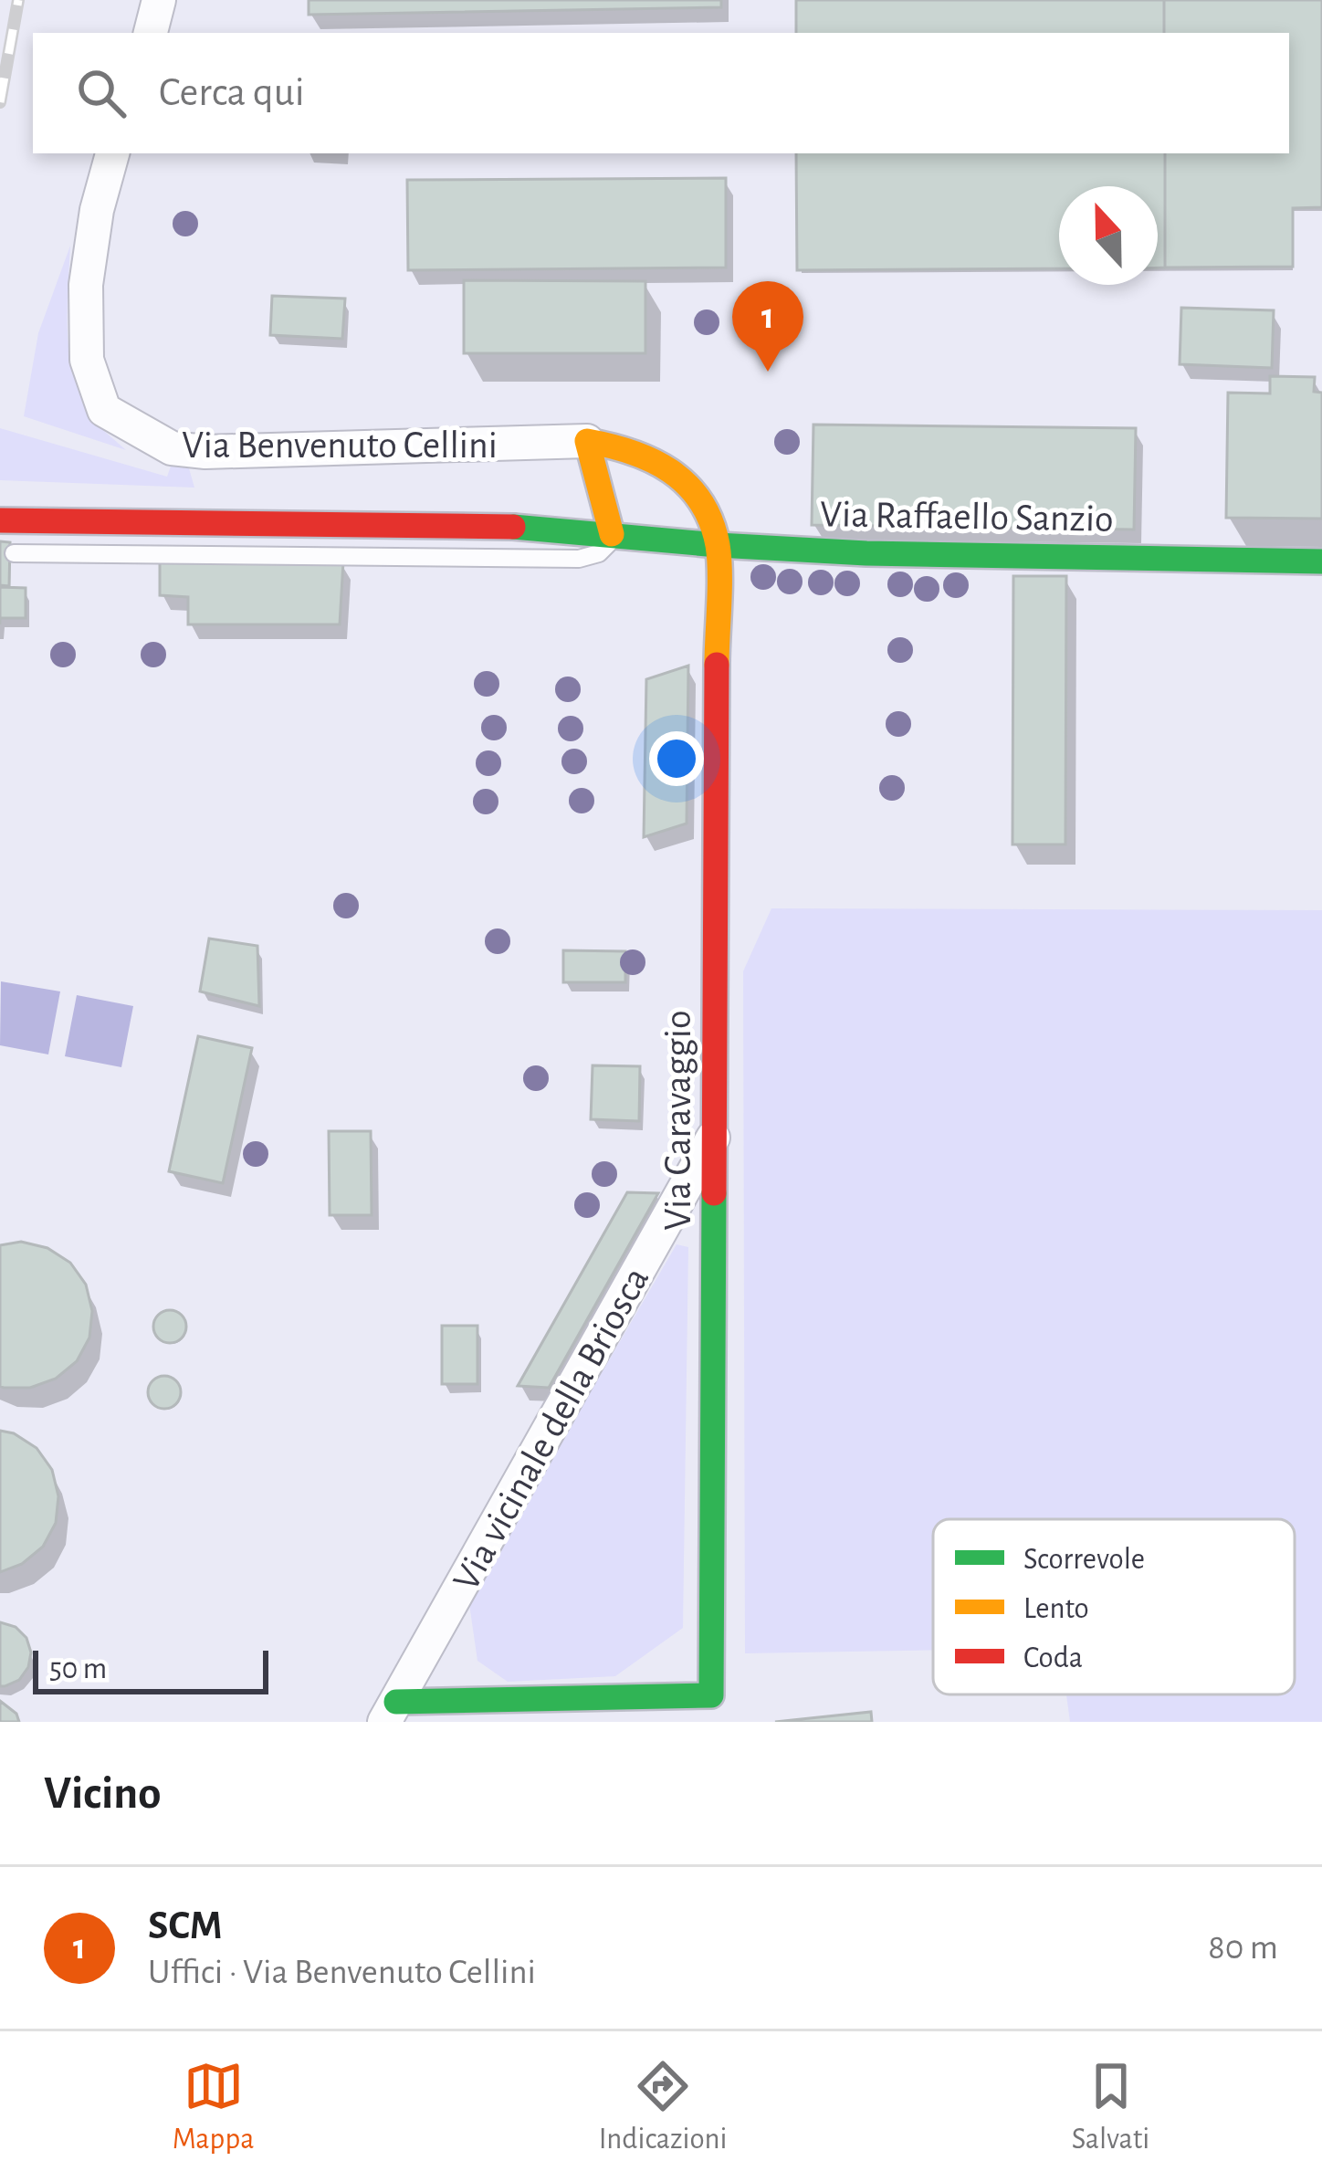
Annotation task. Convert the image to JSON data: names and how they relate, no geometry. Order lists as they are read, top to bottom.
{
  "streets": {
    "street": [
      "Via Benvenuto Cellini",
      "Via Raffaello Sanzio",
      "Via Caravaggio",
      "Via vicinale della Briosca"
    ]
  },
  "crossings": [
    ["Via Benvenuto Cellini", "Via Raffaello Sanzio"],
    ["Via Benvenuto Cellini", "Via Caravaggio"],
    ["Via Raffaello Sanzio", "Via Caravaggio"],
    ["Via Caravaggio", "Via vicinale della Briosca"]
  ],
  "legend": ["Scorrevole", "Lento", "Coda"],
  "scale_bar": "50 m",
  "north": "top",
  "page": {
    "search": "Cerca qui",
    "pins": "1",
    "scale": "50 m",
    "heading": "Vicino",
    "list": [
      {
        "mark": "1",
        "name": "SCM",
        "note": "Uffici · Via Benvenuto Cellini",
        "value": "80 m"
      }
    ],
    "nav": ["Mappa", "Indicazioni", "Salvati"]
  }
}
